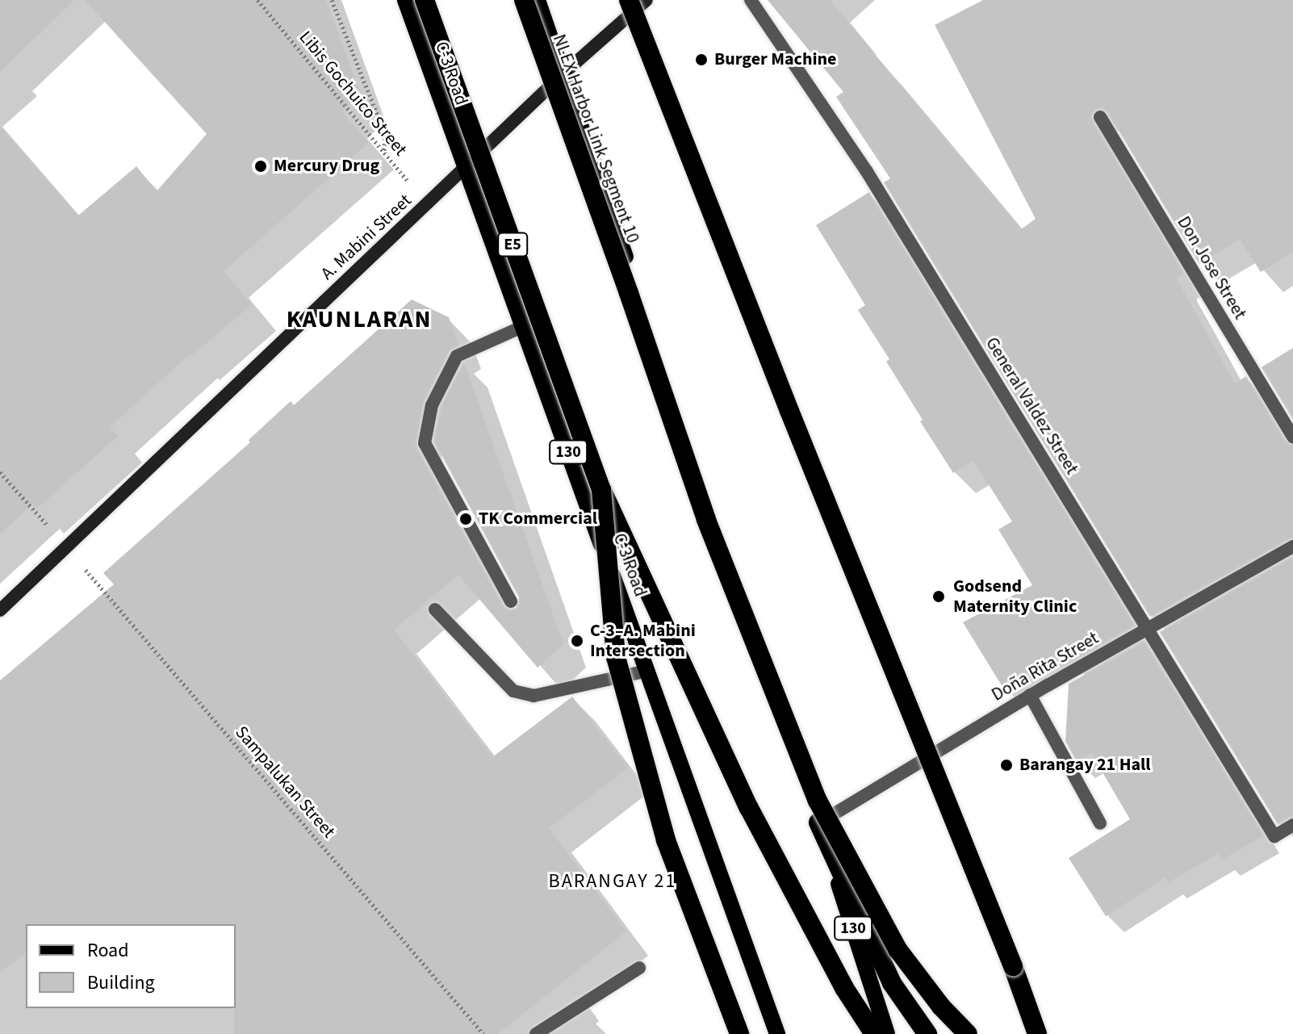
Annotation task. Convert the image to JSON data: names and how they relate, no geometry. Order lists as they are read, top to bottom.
{
  "streets": {
    "highway": ["NLEX Harbor Link Segment 10", "E5"],
    "main road": ["C-3 Road", "A. Mabini Street", "130"],
    "street": ["Don Jose Street", "General Valdez Street", "Doña Rita Street"],
    "path": ["Libis Gochuico Street", "Sampalukan Street"]
  },
  "crossings": [
    ["C-3 Road", "A. Mabini Street"],
    ["Libis Gochuico Street", "A. Mabini Street"],
    ["A. Mabini Street", "130"],
    ["A. Mabini Street", "Sampalukan Street"],
    ["General Valdez Street", "Doña Rita Street"],
    ["130", "Doña Rita Street"]
  ],
  "districts": ["KAUNLARAN", "BARANGAY 21"],
  "places": [
    "Burger Machine",
    "Mercury Drug",
    "TK Commercial",
    "Godsend Maternity Clinic",
    "C-3–A. Mabini Intersection",
    "Barangay 21 Hall"
  ],
  "legend": ["Road", "Building"]
}
